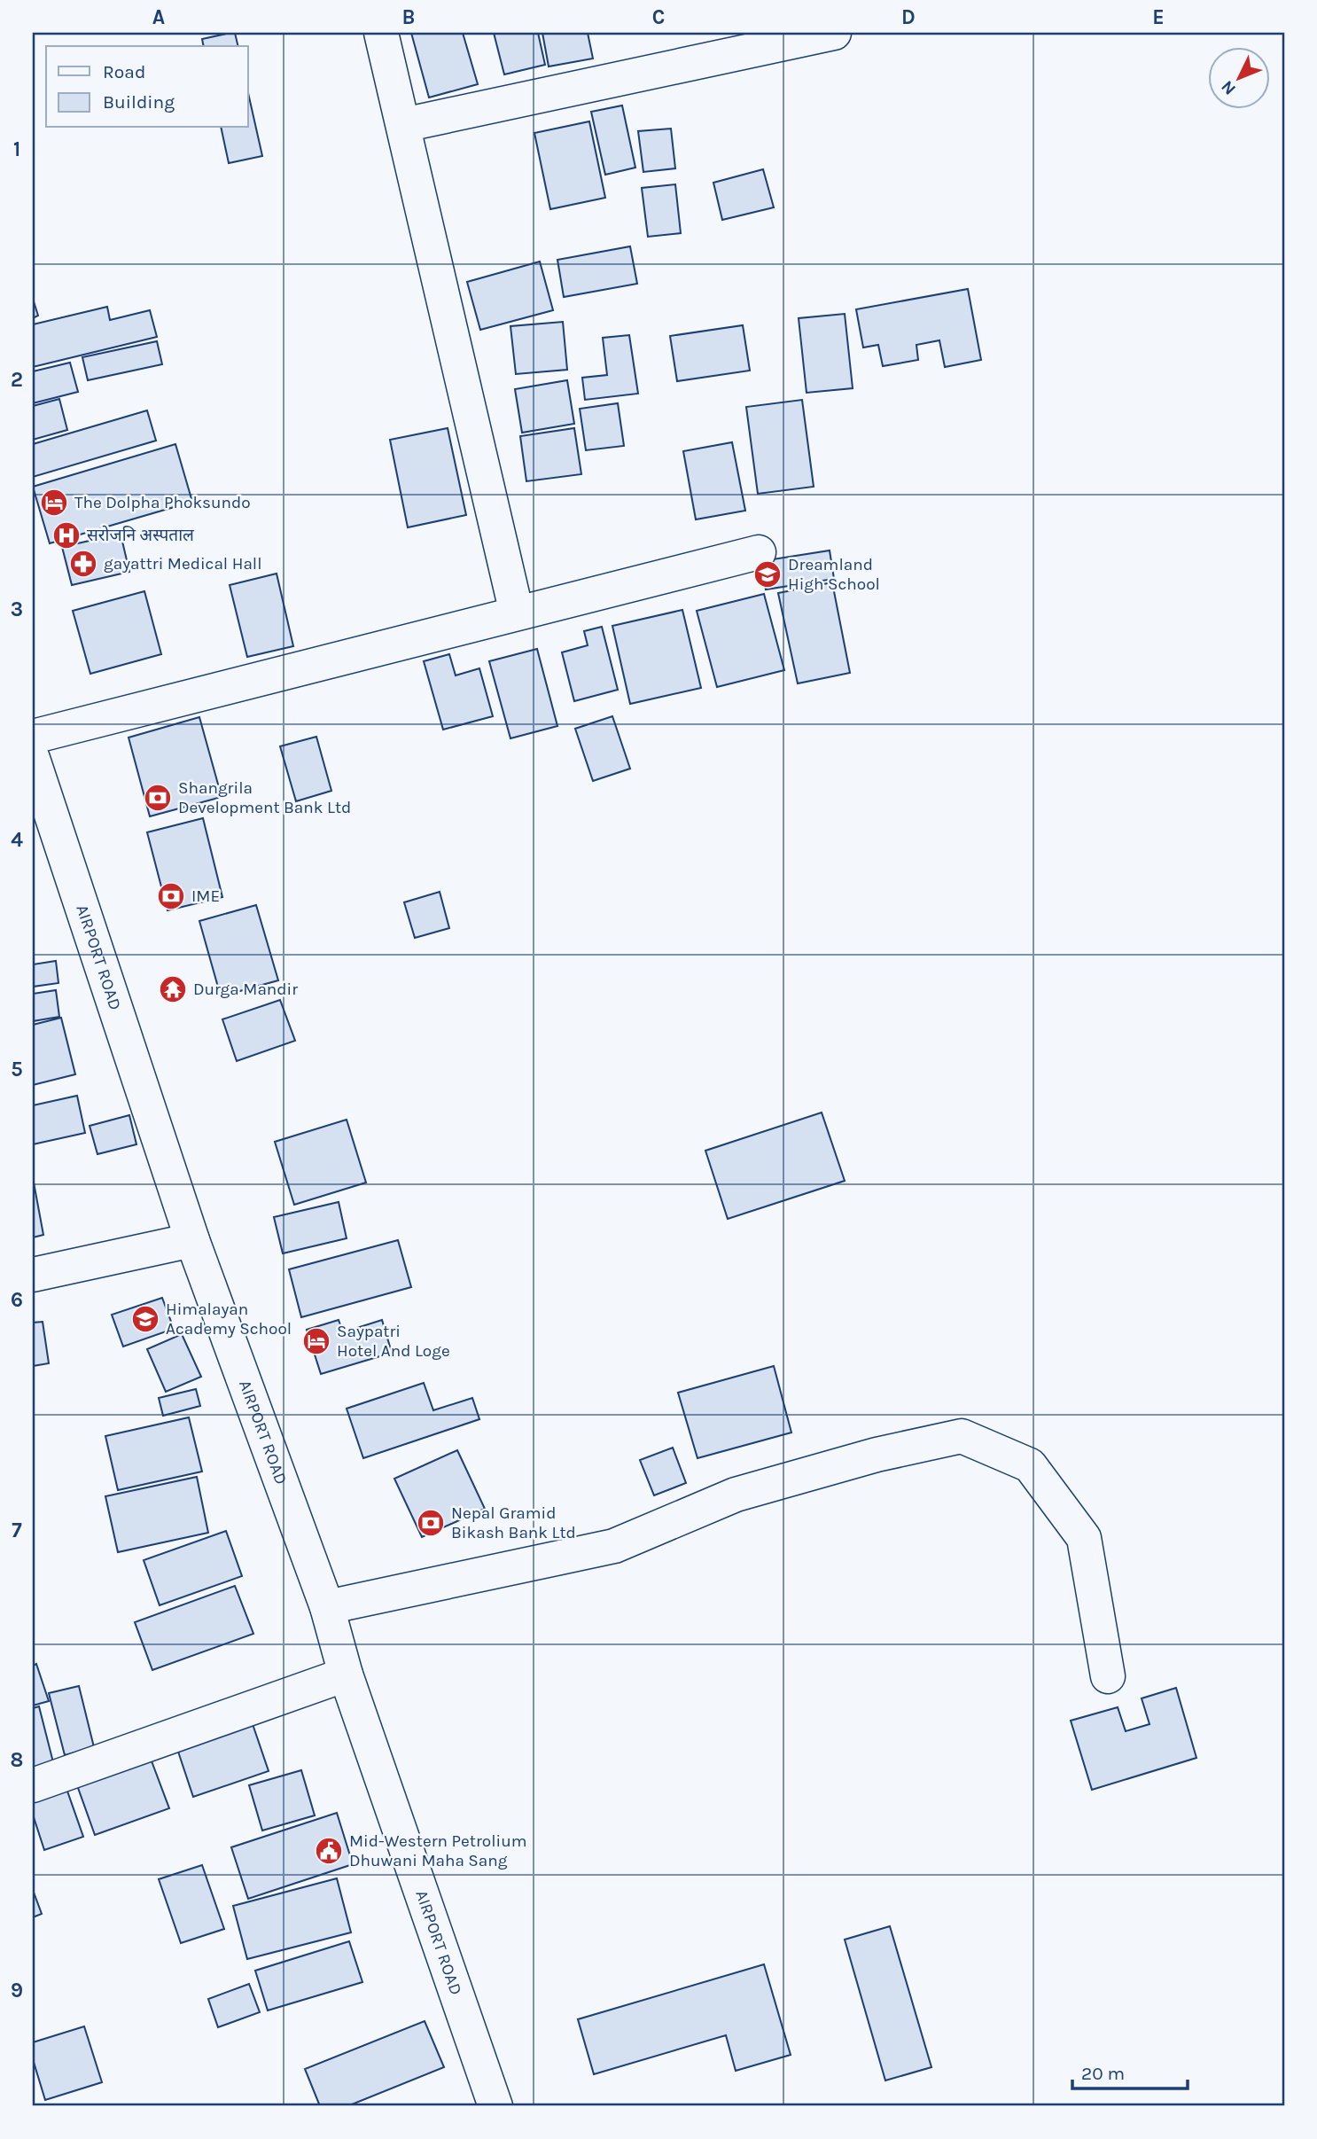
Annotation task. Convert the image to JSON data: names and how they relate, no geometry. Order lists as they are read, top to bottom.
{
  "streets": {
    "street": ["AIRPORT ROAD"]
  },
  "places": {
    "hotel": ["The Dolpha Phoksundo", "Saypatri Hotel And Loge"],
    "hospital": ["सराेजनि अस्पताल"],
    "pharmacy": ["gayattri Medical Hall"],
    "school or university": ["Dreamland High School", "Himalayan Academy School"],
    "bank": ["Shangrila Development Bank Ltd", "IME", "Nepal Gramid Bikash Bank Ltd"],
    "temple": ["Durga Mandir"],
    "public building": ["Mid-Western Petrolium Dhuwani Maha Sang"]
  },
  "legend": ["Road", "Building"],
  "scale_bar": "20 m",
  "north": "bottom left",
  "grid": {
    "columns": [
      "A",
      "B",
      "C",
      "D",
      "E"
    ],
    "rows": [
      "1",
      "2",
      "3",
      "4",
      "5",
      "6",
      "7",
      "8",
      "9"
    ]
  }
}
